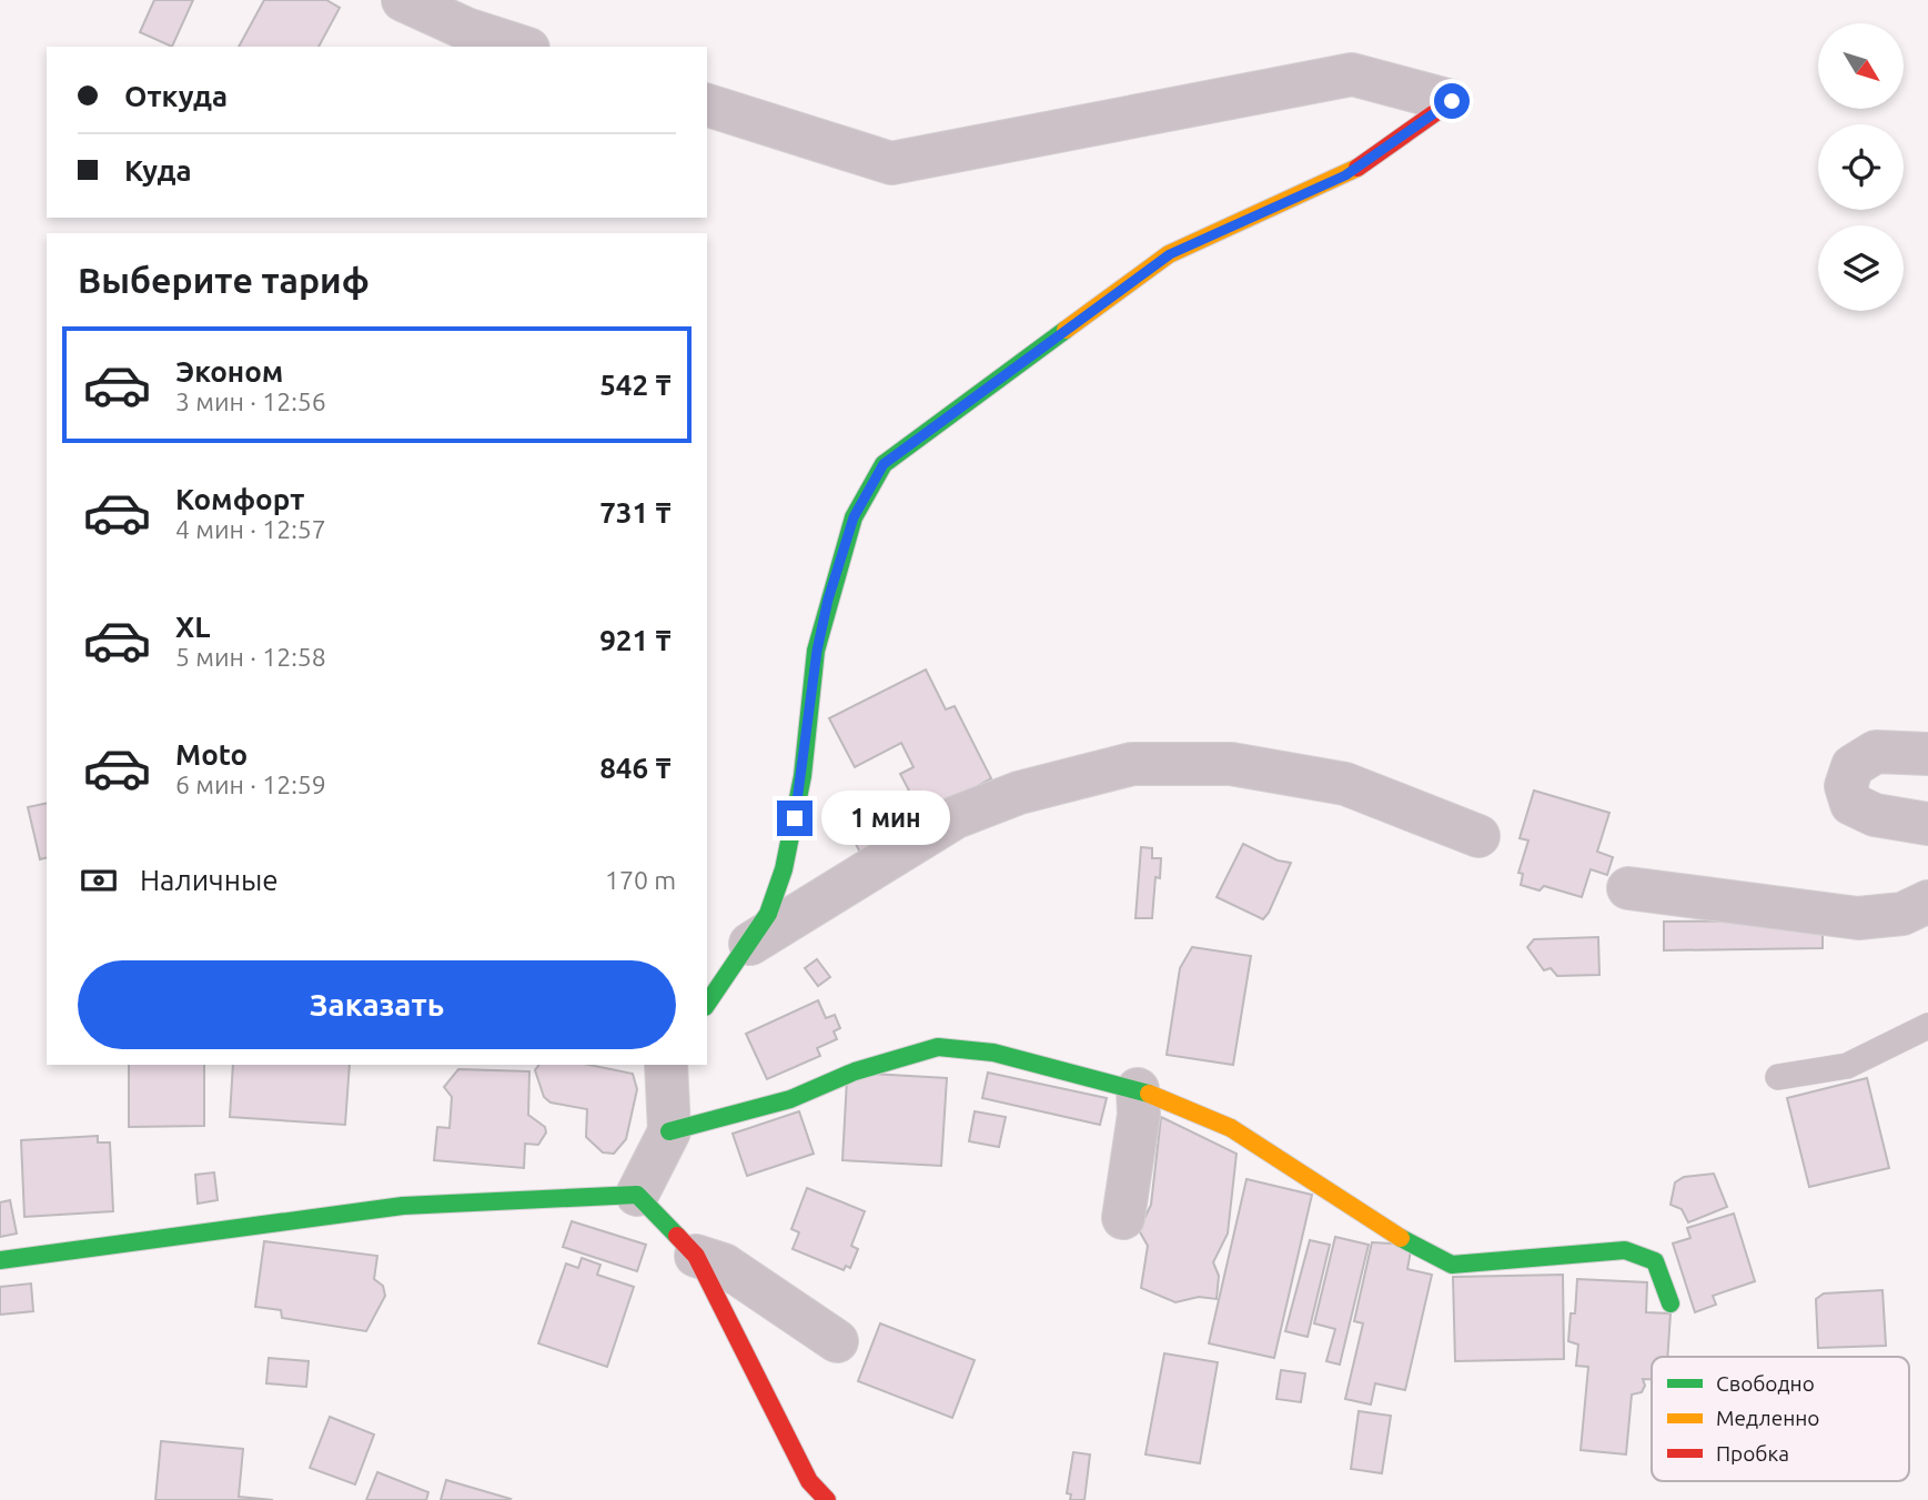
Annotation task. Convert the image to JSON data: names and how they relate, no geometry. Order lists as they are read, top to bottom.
{
  "legend": ["Свободно", "Медленно", "Пробка"],
  "north": "bottom right",
  "page": {
    "banner": ["Откуда", "Куда"],
    "heading": "Выберите тариф",
    "list": [
      {
        "name": "Эконом",
        "note": "3 мин · 12:56",
        "value": "542 ₸"
      },
      {
        "name": "Комфорт",
        "note": "4 мин · 12:57",
        "value": "731 ₸"
      },
      {
        "name": "XL",
        "note": "5 мин · 12:58",
        "value": "921 ₸"
      },
      {
        "name": "Moto",
        "note": "6 мин · 12:59",
        "value": "846 ₸"
      }
    ],
    "bubble": "1 мин",
    "pay": ["Наличные", "170 m"],
    "buttons": "Заказать"
  }
}
